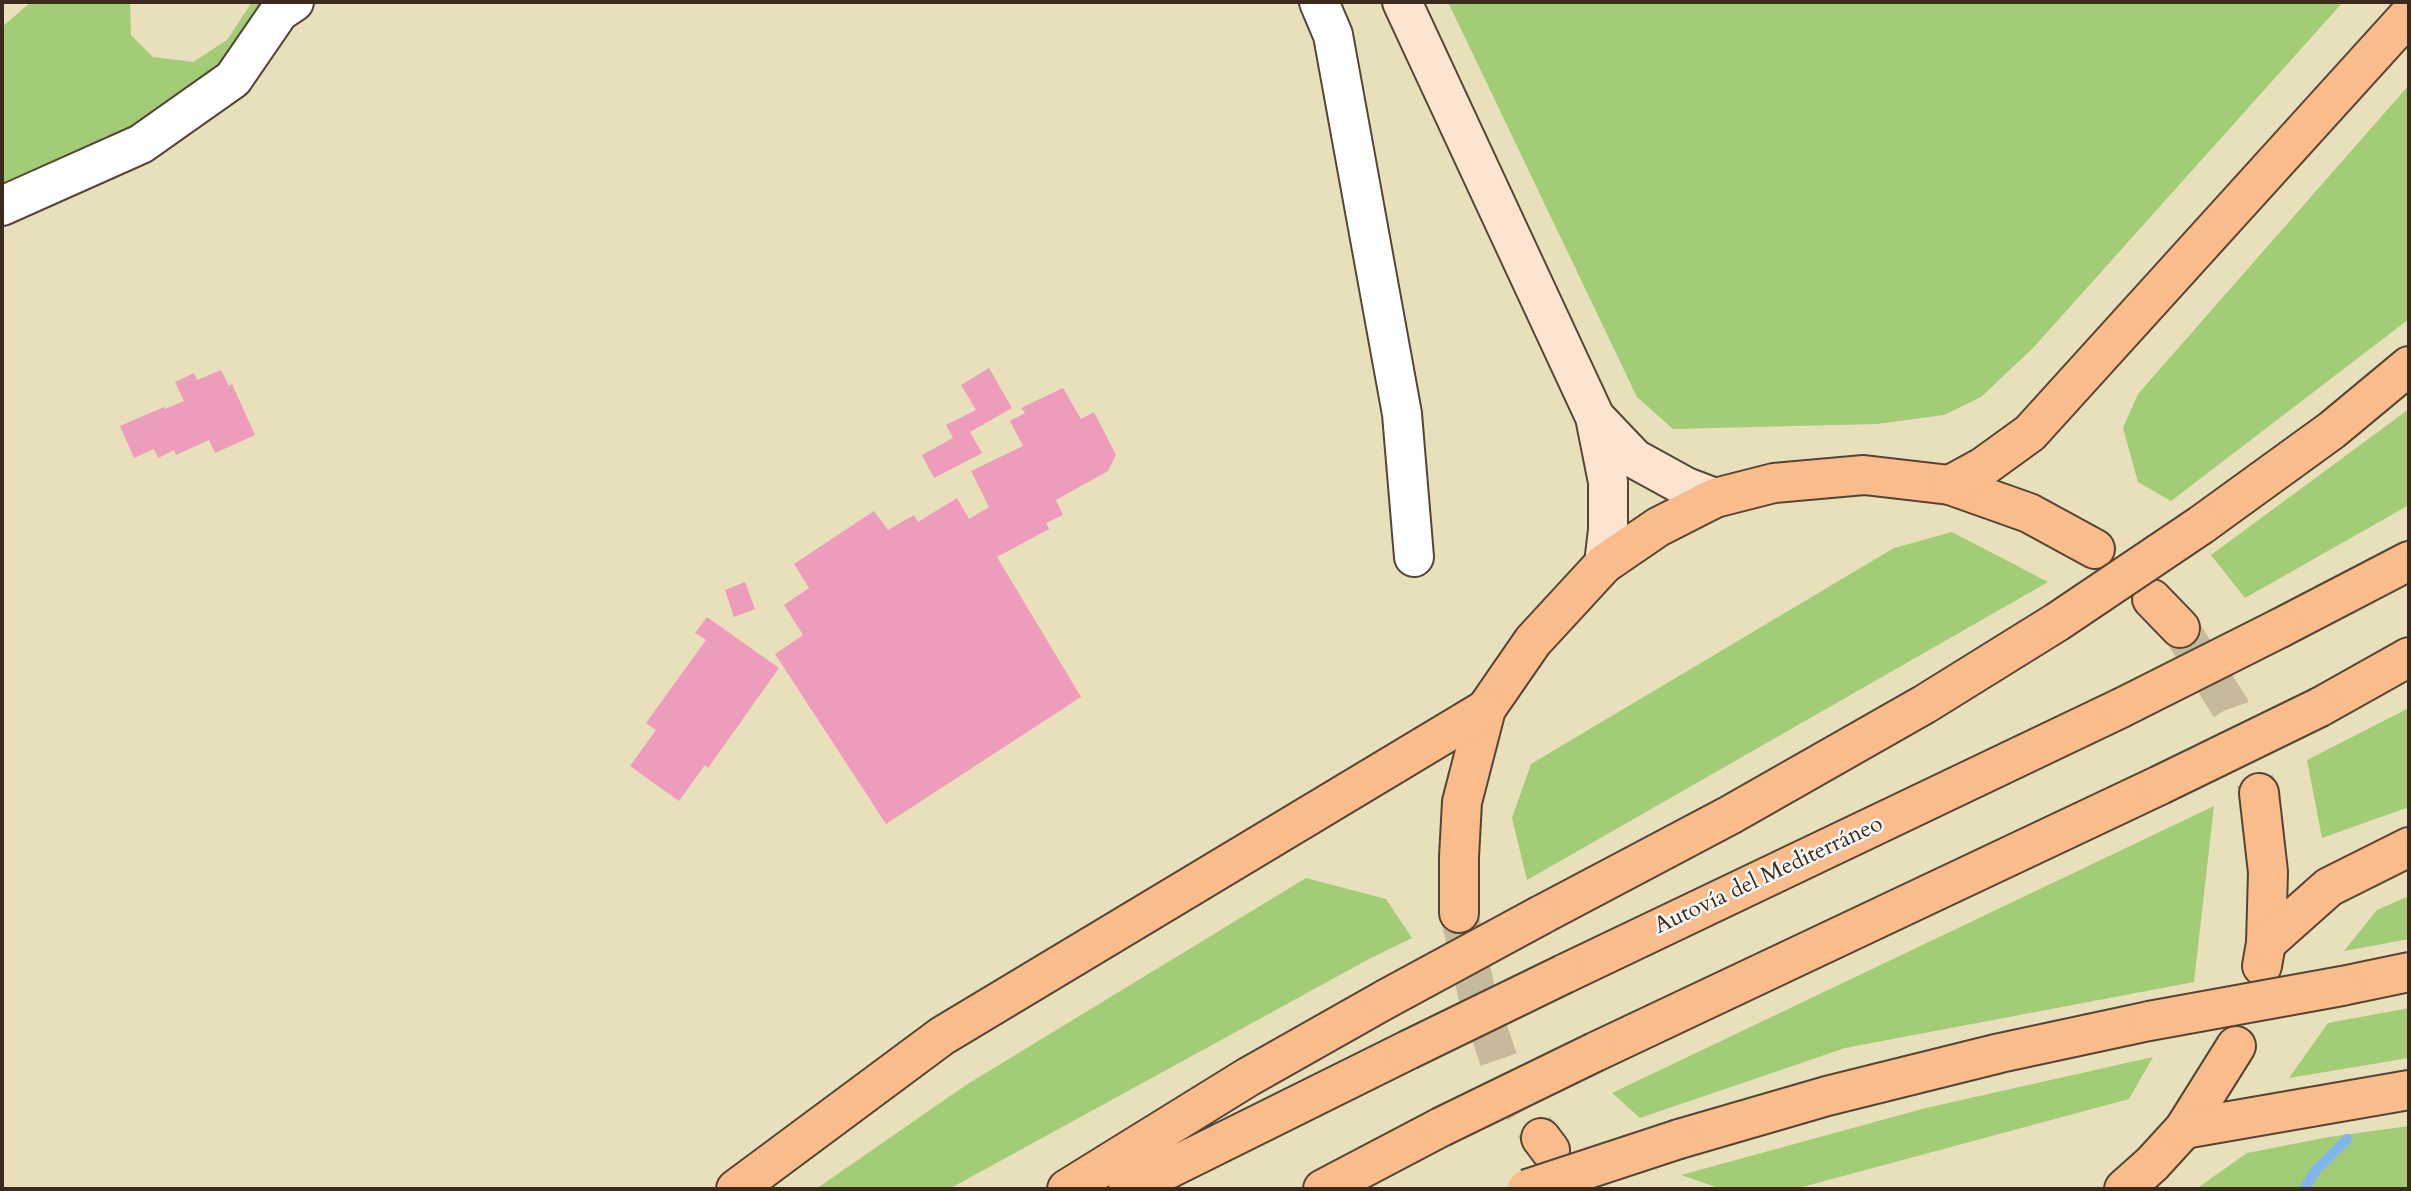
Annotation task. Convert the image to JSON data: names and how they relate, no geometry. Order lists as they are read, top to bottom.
{
  "streets": {
    "main road": ["Autovía del Mediterráneo"]
  }
}
